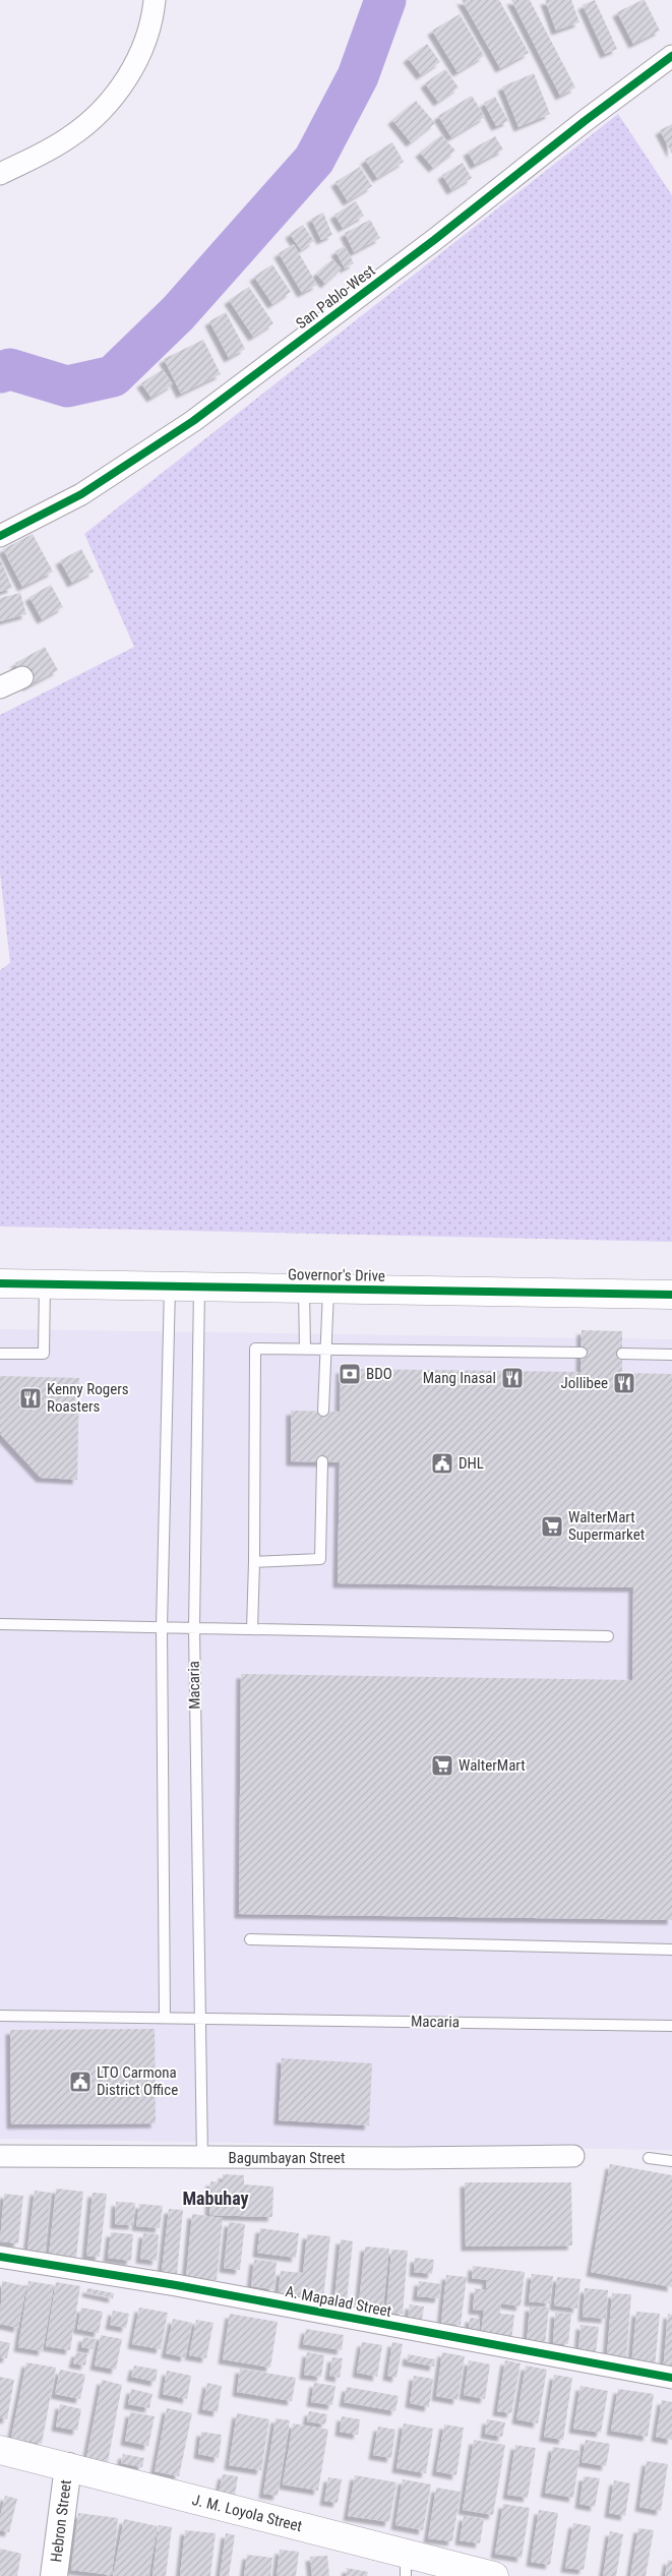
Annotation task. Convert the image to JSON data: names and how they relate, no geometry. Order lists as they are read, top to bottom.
{
  "streets": {
    "main road": ["Governor's Drive", "J. M. Loyola Street"],
    "street": [
      "San Pablo-West",
      "Bagumbayan Street",
      "A. Mapalad Street",
      "Hebron Street"
    ],
    "lane": ["Macaria"]
  },
  "crossings": [
    ["Governor's Drive", "Macaria"],
    ["J. M. Loyola Street", "Hebron Street"]
  ],
  "districts": ["Mabuhay"],
  "places": {
    "bank": ["BDO"],
    "restaurant": ["Mang Inasal", "Jollibee", "Kenny Rogers Roasters"],
    "public building": ["DHL", "LTO Carmona District Office"],
    "supermarket": ["WalterMart Supermarket", "WalterMart"]
  }
}
